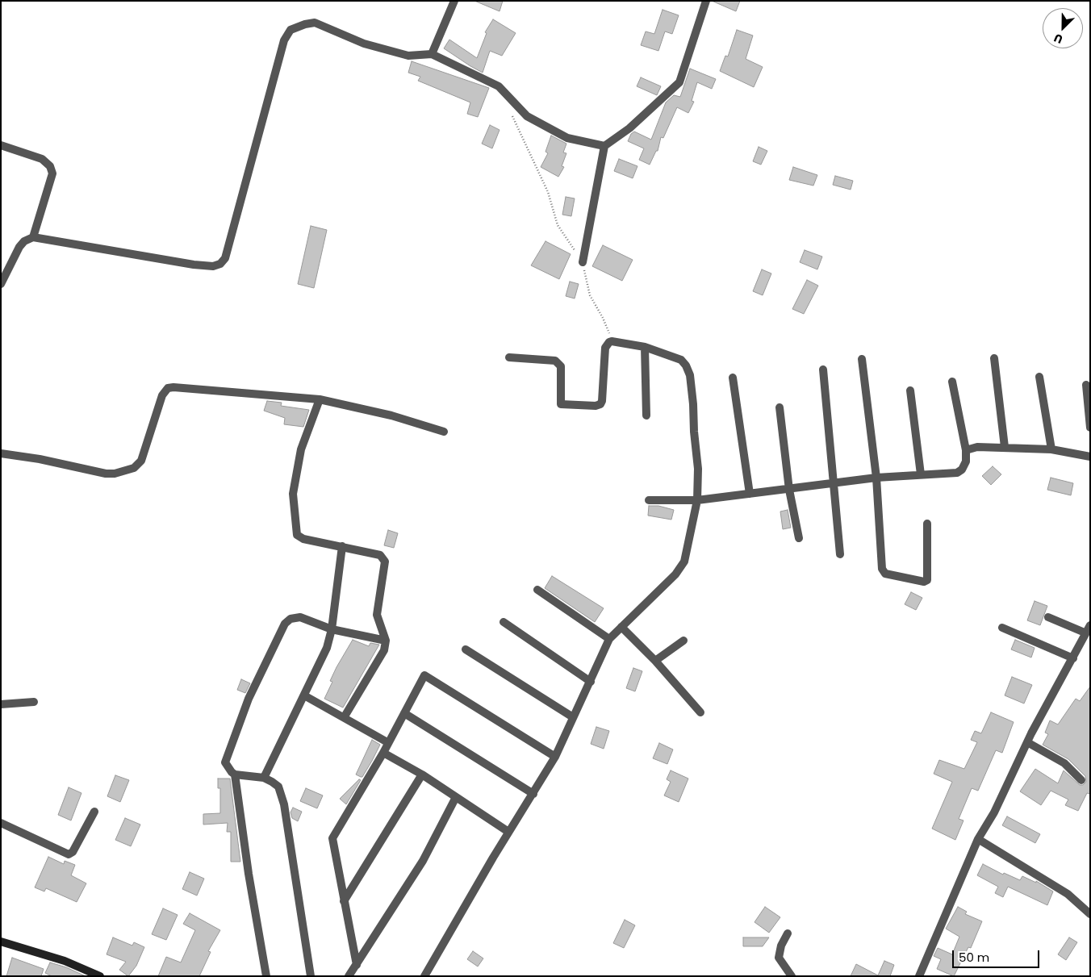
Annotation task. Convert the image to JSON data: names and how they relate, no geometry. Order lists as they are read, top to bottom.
{
  "scale_bar": "50 m",
  "north": "bottom left"
}
